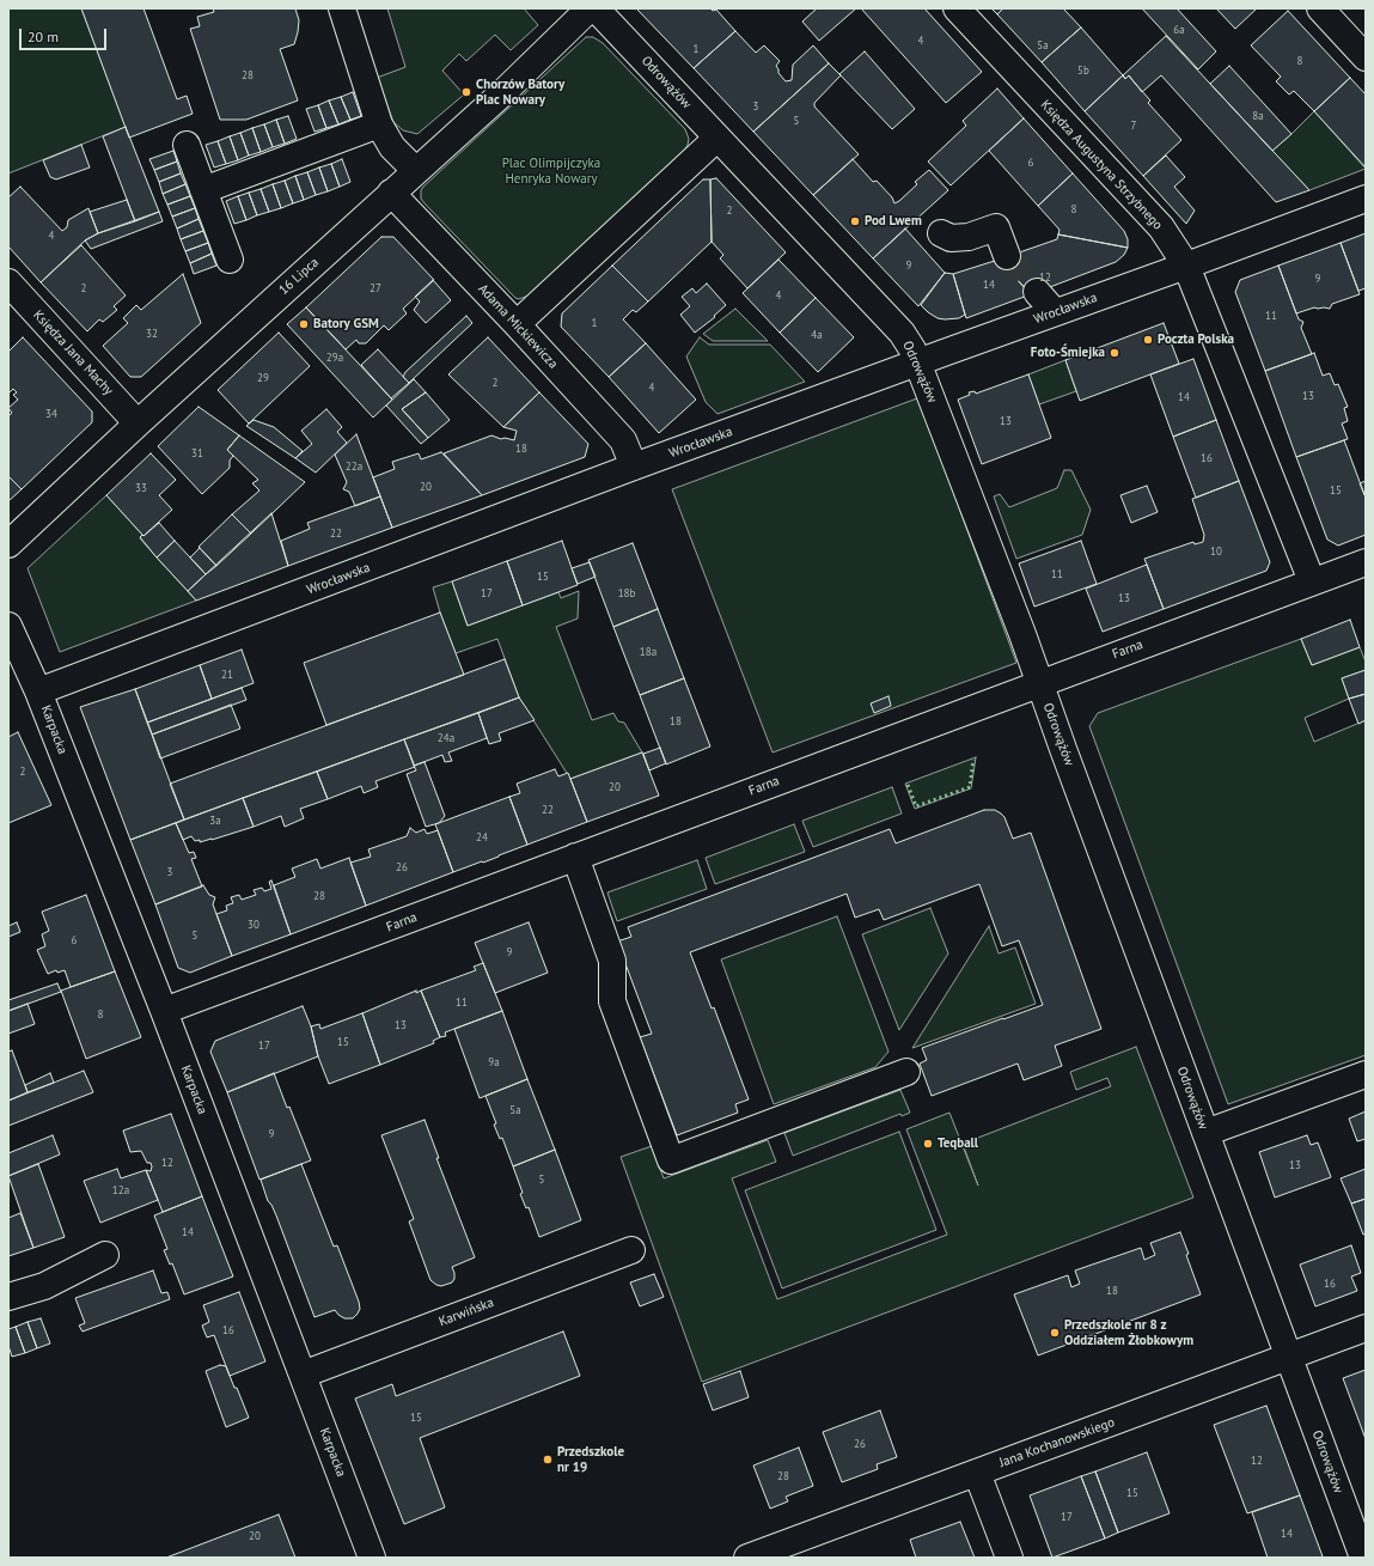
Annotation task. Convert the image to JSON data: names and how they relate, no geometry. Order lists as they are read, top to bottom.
{
  "streets": {
    "street": [
      "Odrowążów",
      "Księdza Augustyna Strzybnego",
      "16 Lipca",
      "Wrocławska",
      "Adama Mickiewicza",
      "Księdza Jana Machy",
      "Farna",
      "Karpacka",
      "Karwińska",
      "Jana Kochanowskiego"
    ]
  },
  "crossings": [
    ["Odrowążów", "Wrocławska"],
    ["Odrowążów", "Farna"],
    ["Odrowążów", "Jana Kochanowskiego"],
    ["Księdza Augustyna Strzybnego", "Wrocławska"],
    ["Księdza Augustyna Strzybnego", "Farna"],
    ["16 Lipca", "Adama Mickiewicza"],
    ["16 Lipca", "Księdza Jana Machy"],
    ["Wrocławska", "Adama Mickiewicza"],
    ["Wrocławska", "Karpacka"],
    ["Farna", "Karpacka"],
    ["Karpacka", "Karwińska"]
  ],
  "parks": ["Plac Olimpijczyka Henryka Nowary"],
  "places": [
    "Chorzów Batory Plac Nowary",
    "Pod Lwem",
    "Batory GSM",
    "Poczta Polska",
    "Foto-Śmiejka",
    "Teqball",
    "Przedszkole nr 8 z Oddziałem Żłobkowym",
    "Przedszkole nr 19"
  ],
  "house_numbers": [
    "6a",
    "4",
    "5a",
    "1",
    "8",
    "5b",
    "28",
    "3",
    "8a",
    "5",
    "7",
    "6",
    "8",
    "2",
    "4",
    "9",
    "12",
    "9",
    "14",
    "2",
    "27",
    "4",
    "11",
    "1",
    "32",
    "4a",
    "29a",
    "29",
    "2",
    "4",
    "13",
    "14",
    "34",
    "13",
    "18",
    "31",
    "16",
    "22a",
    "20",
    "33",
    "15",
    "22",
    "10",
    "11",
    "15",
    "17",
    "18b",
    "13",
    "18a",
    "21",
    "18",
    "24a",
    "2",
    "20",
    "22",
    "3a",
    "24",
    "26",
    "3",
    "28",
    "30",
    "5",
    "6",
    "9",
    "11",
    "8",
    "13",
    "15",
    "17",
    "9a",
    "5a",
    "9",
    "12",
    "13",
    "5",
    "12a",
    "14",
    "16",
    "18",
    "16",
    "15",
    "26",
    "12",
    "28",
    "15",
    "17",
    "14",
    "20"
  ],
  "scale_bar": "20 m"
}
